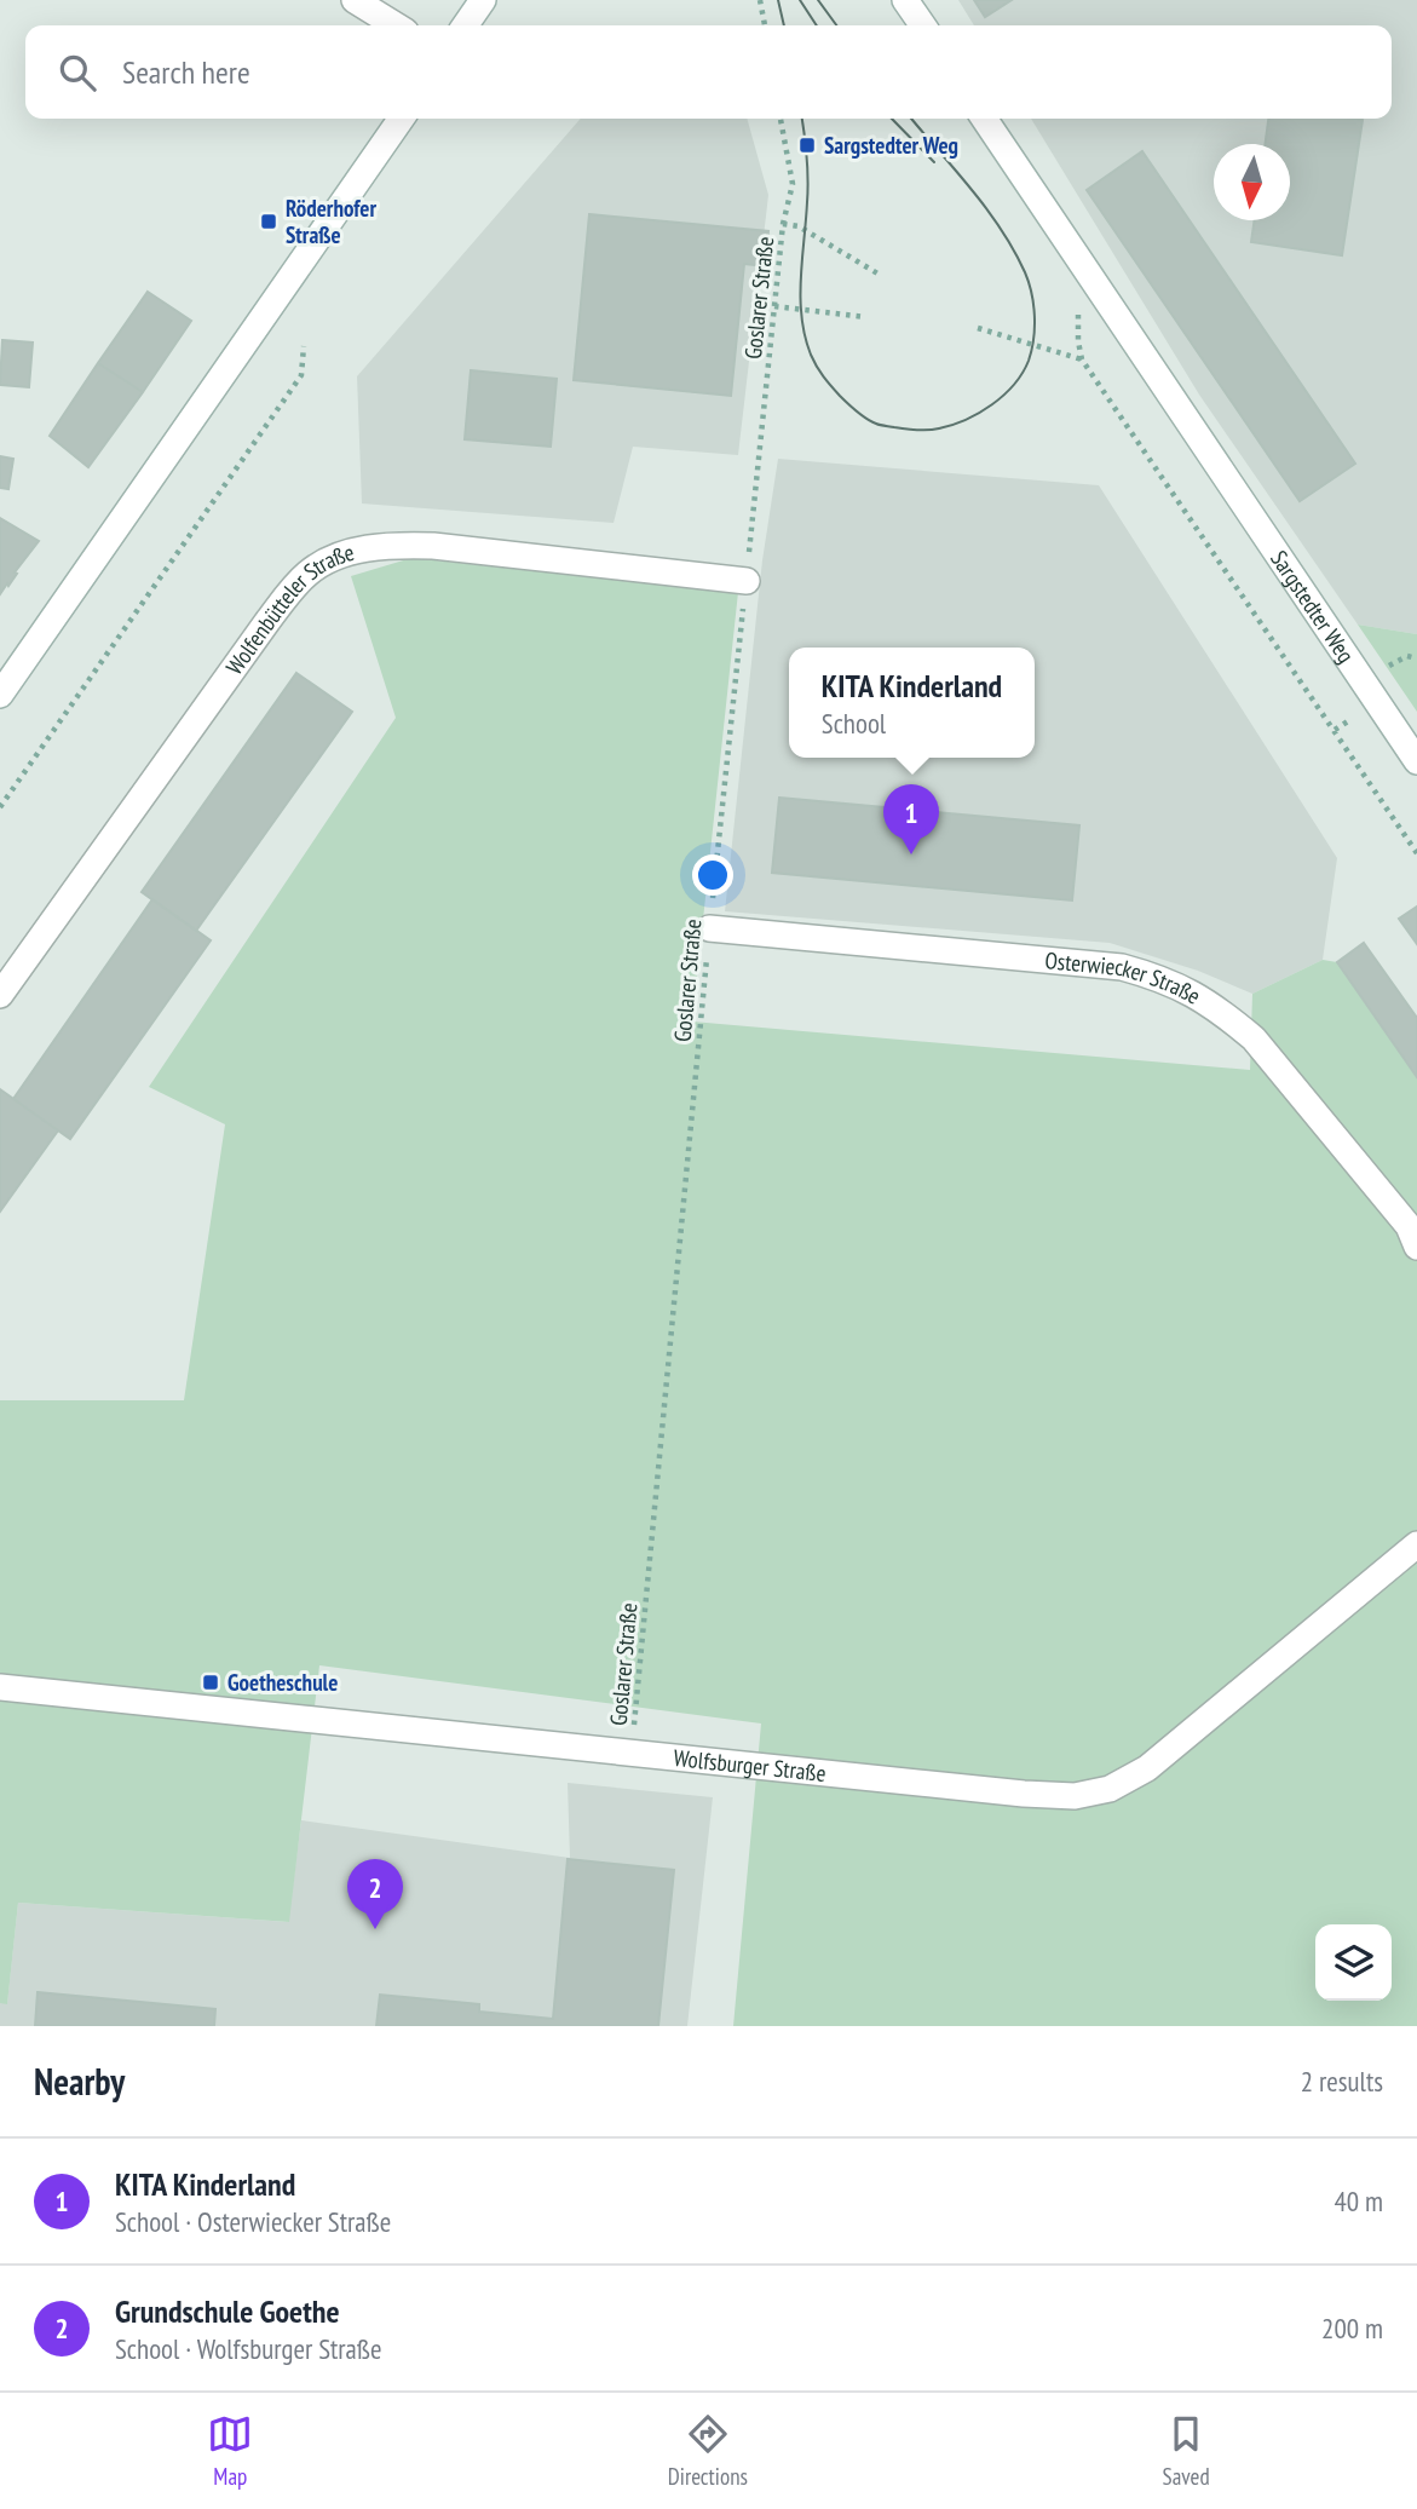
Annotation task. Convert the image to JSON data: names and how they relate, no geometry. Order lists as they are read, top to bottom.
{
  "streets": {
    "street": [
      "Sargstedter Weg",
      "Wolfenbütteler Straße",
      "Osterwiecker Straße",
      "Wolfsburger Straße"
    ],
    "path": ["Goslarer Straße"]
  },
  "crossings": [
    ["Goslarer Straße", "Wolfenbütteler Straße"],
    ["Goslarer Straße", "Osterwiecker Straße"],
    ["Goslarer Straße", "Wolfsburger Straße"]
  ],
  "places": {
    "transit": ["Sargstedter Weg", "Röderhofer Straße", "Goetheschule"]
  },
  "north": "bottom",
  "page": {
    "search": "Search here",
    "popup": ["KITA Kinderland", "School"],
    "pins": ["1", "2"],
    "heading": ["Nearby", "2 results"],
    "list": [
      {
        "mark": "1",
        "name": "KITA Kinderland",
        "note": "School · Osterwiecker Straße",
        "value": "40 m"
      },
      {
        "mark": "2",
        "name": "Grundschule Goethe",
        "note": "School · Wolfsburger Straße",
        "value": "200 m"
      }
    ],
    "nav": ["Map", "Directions", "Saved"]
  }
}
